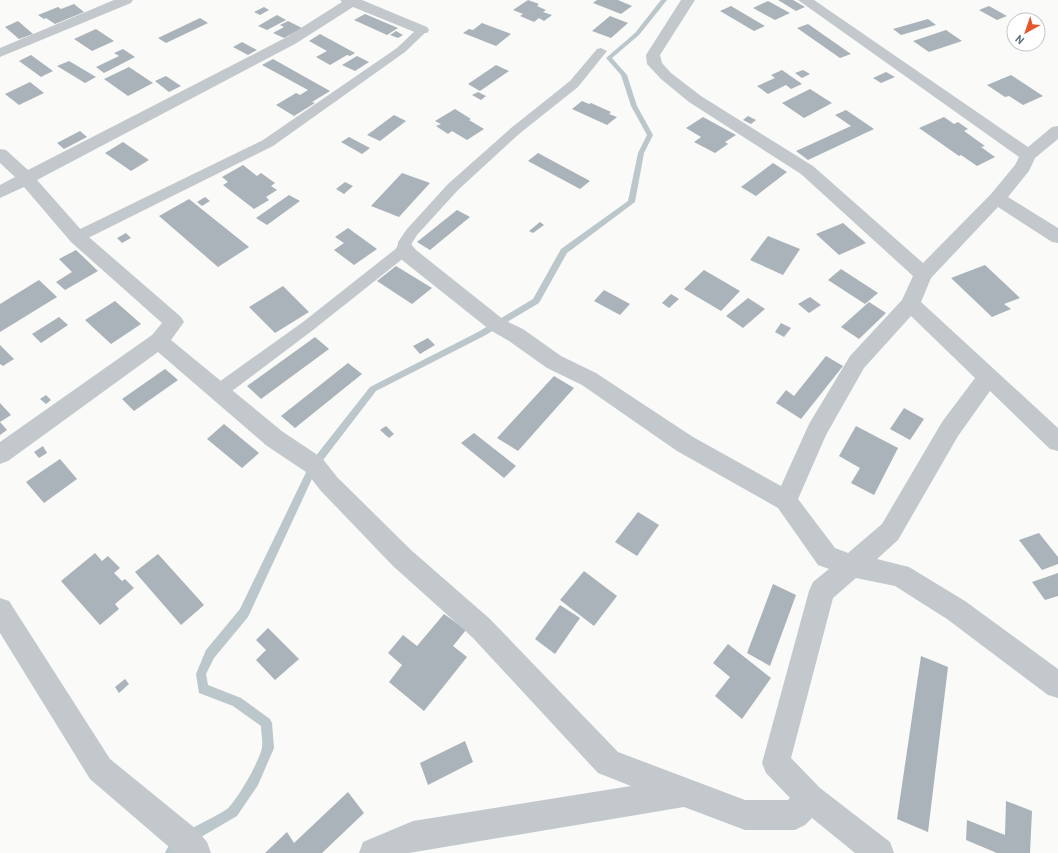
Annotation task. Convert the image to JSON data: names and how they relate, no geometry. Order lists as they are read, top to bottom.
{
  "north": "bottom left"
}
